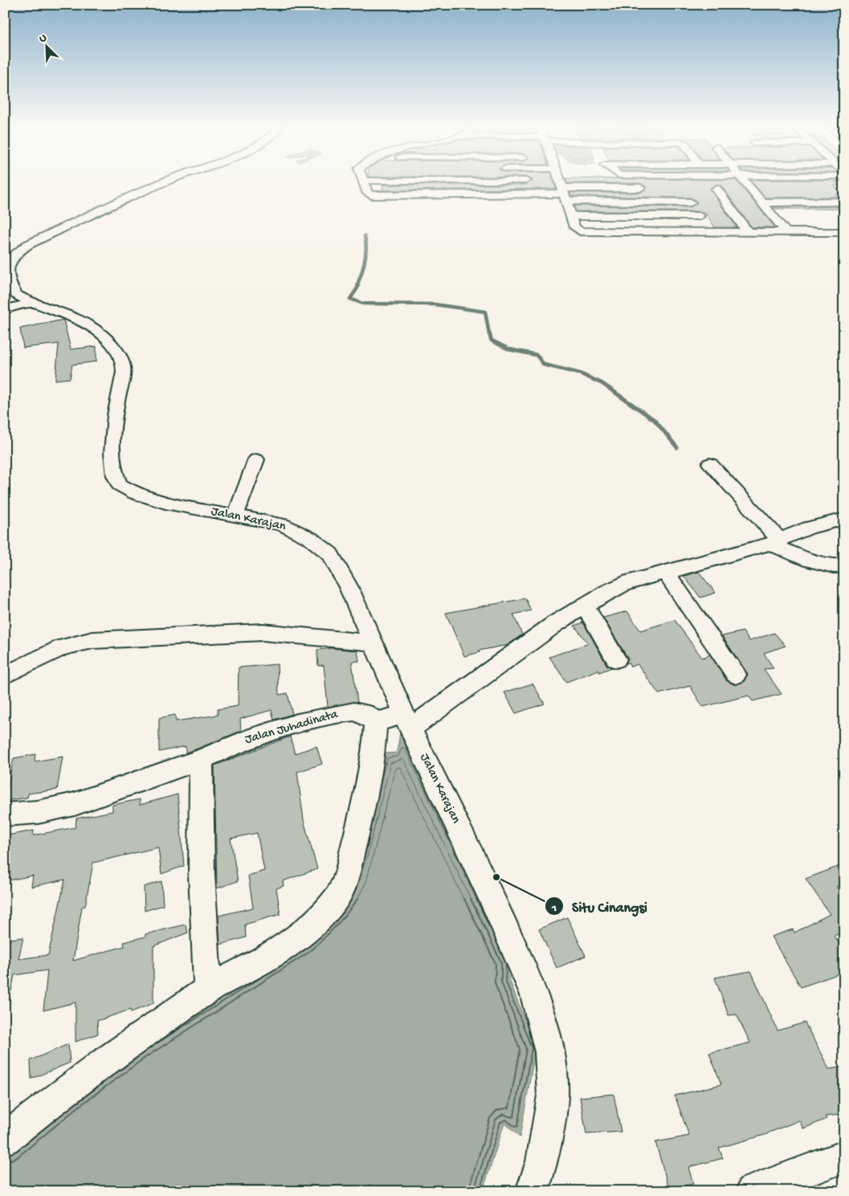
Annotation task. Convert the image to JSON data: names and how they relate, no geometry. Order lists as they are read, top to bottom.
{
  "streets": {
    "street": ["Jalan Karajan", "Jalan Juhadinata"]
  },
  "places": ["Situ Cinangsi"],
  "north": "top left"
}
